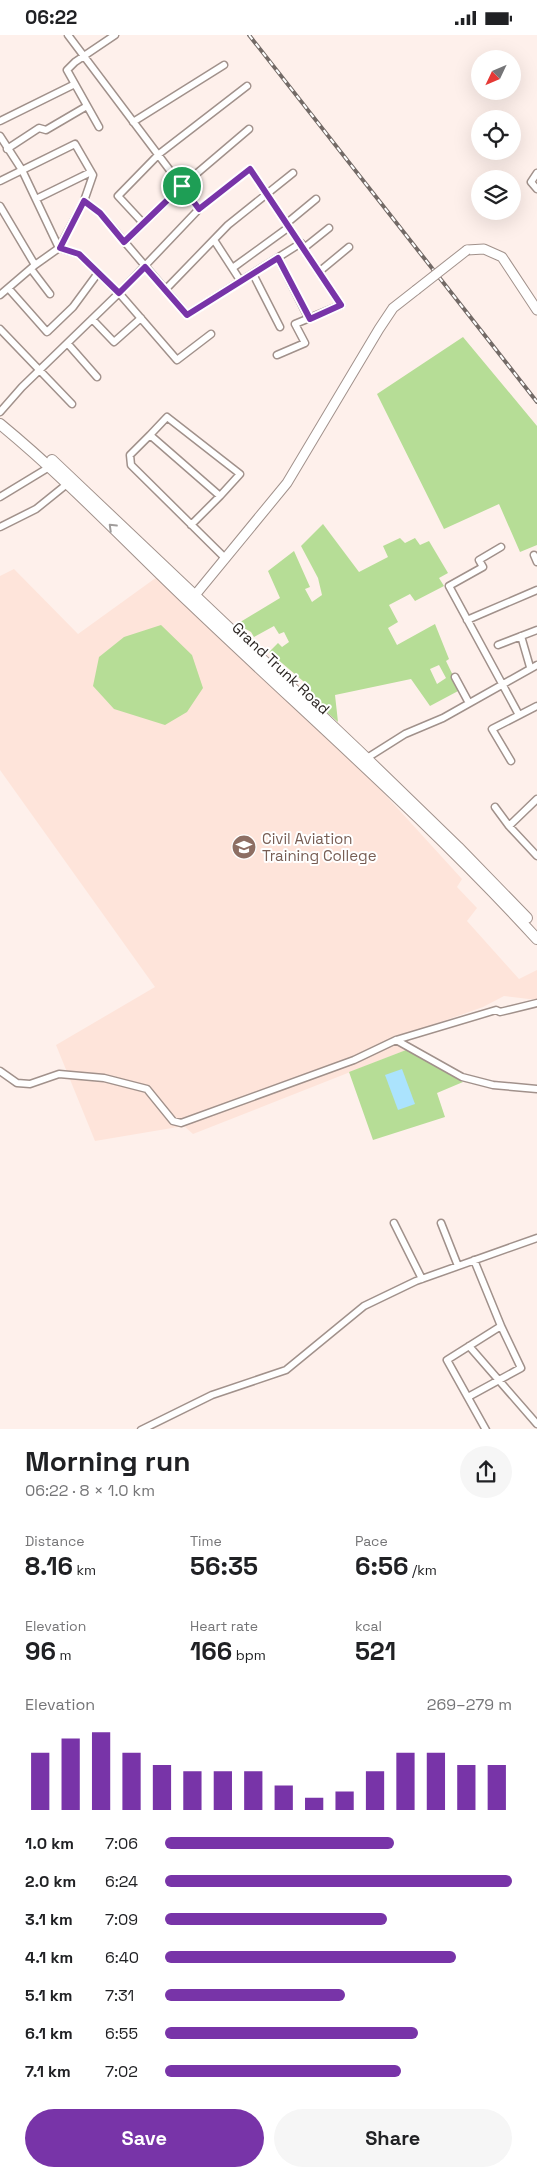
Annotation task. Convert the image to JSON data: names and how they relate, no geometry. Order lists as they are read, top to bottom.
{
  "streets": {
    "highway": ["Grand Trunk Road"]
  },
  "places": {
    "school or university": ["Civil Aviation Training College"]
  },
  "north": "bottom left",
  "page": {
    "status": "06:22",
    "heading": ["Morning run", "06:22 · 8 × 1.0 km"],
    "stats": [
      ["Distance", "8.16 km"],
      ["Time", "56:35"],
      ["Pace", "6:56 /km"],
      ["Elevation", "96 m"],
      ["Heart rate", "166 bpm"],
      ["kcal", "521"]
    ],
    "chart": ["Elevation", "269–279 m"],
    "list": [
      {
        "name": "1.0 km",
        "note": "7:06"
      },
      {
        "name": "2.0 km",
        "note": "6:24"
      },
      {
        "name": "3.1 km",
        "note": "7:09"
      },
      {
        "name": "4.1 km",
        "note": "6:40"
      },
      {
        "name": "5.1 km",
        "note": "7:31"
      },
      {
        "name": "6.1 km",
        "note": "6:55"
      },
      {
        "name": "7.1 km",
        "note": "7:02"
      }
    ],
    "buttons": ["Save", "Share"]
  }
}
